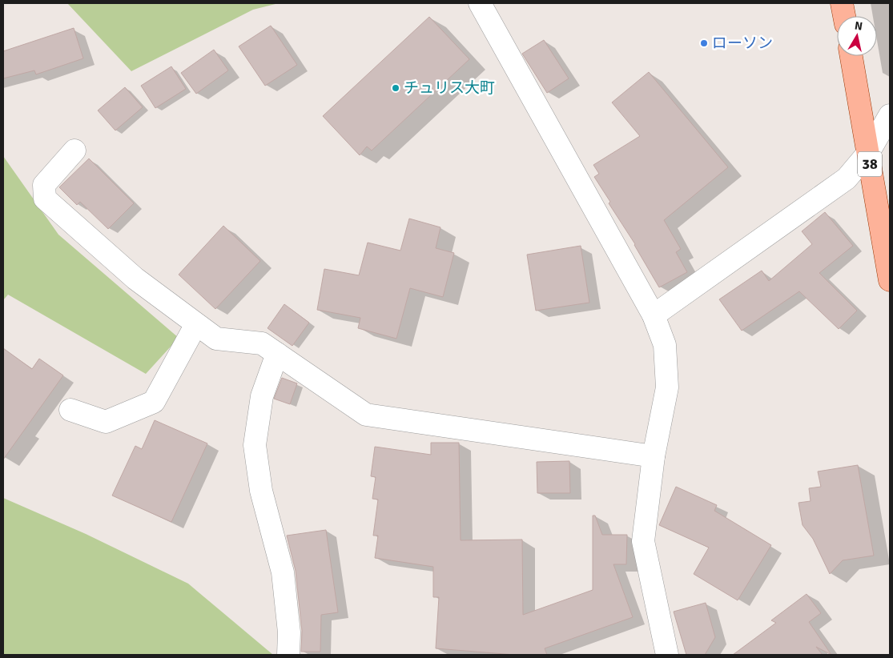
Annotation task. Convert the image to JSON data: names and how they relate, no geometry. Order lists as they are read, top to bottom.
{
  "streets": {
    "main road": ["38"]
  },
  "places": ["ローソン", "チュリス大町"],
  "north": "top"
}
